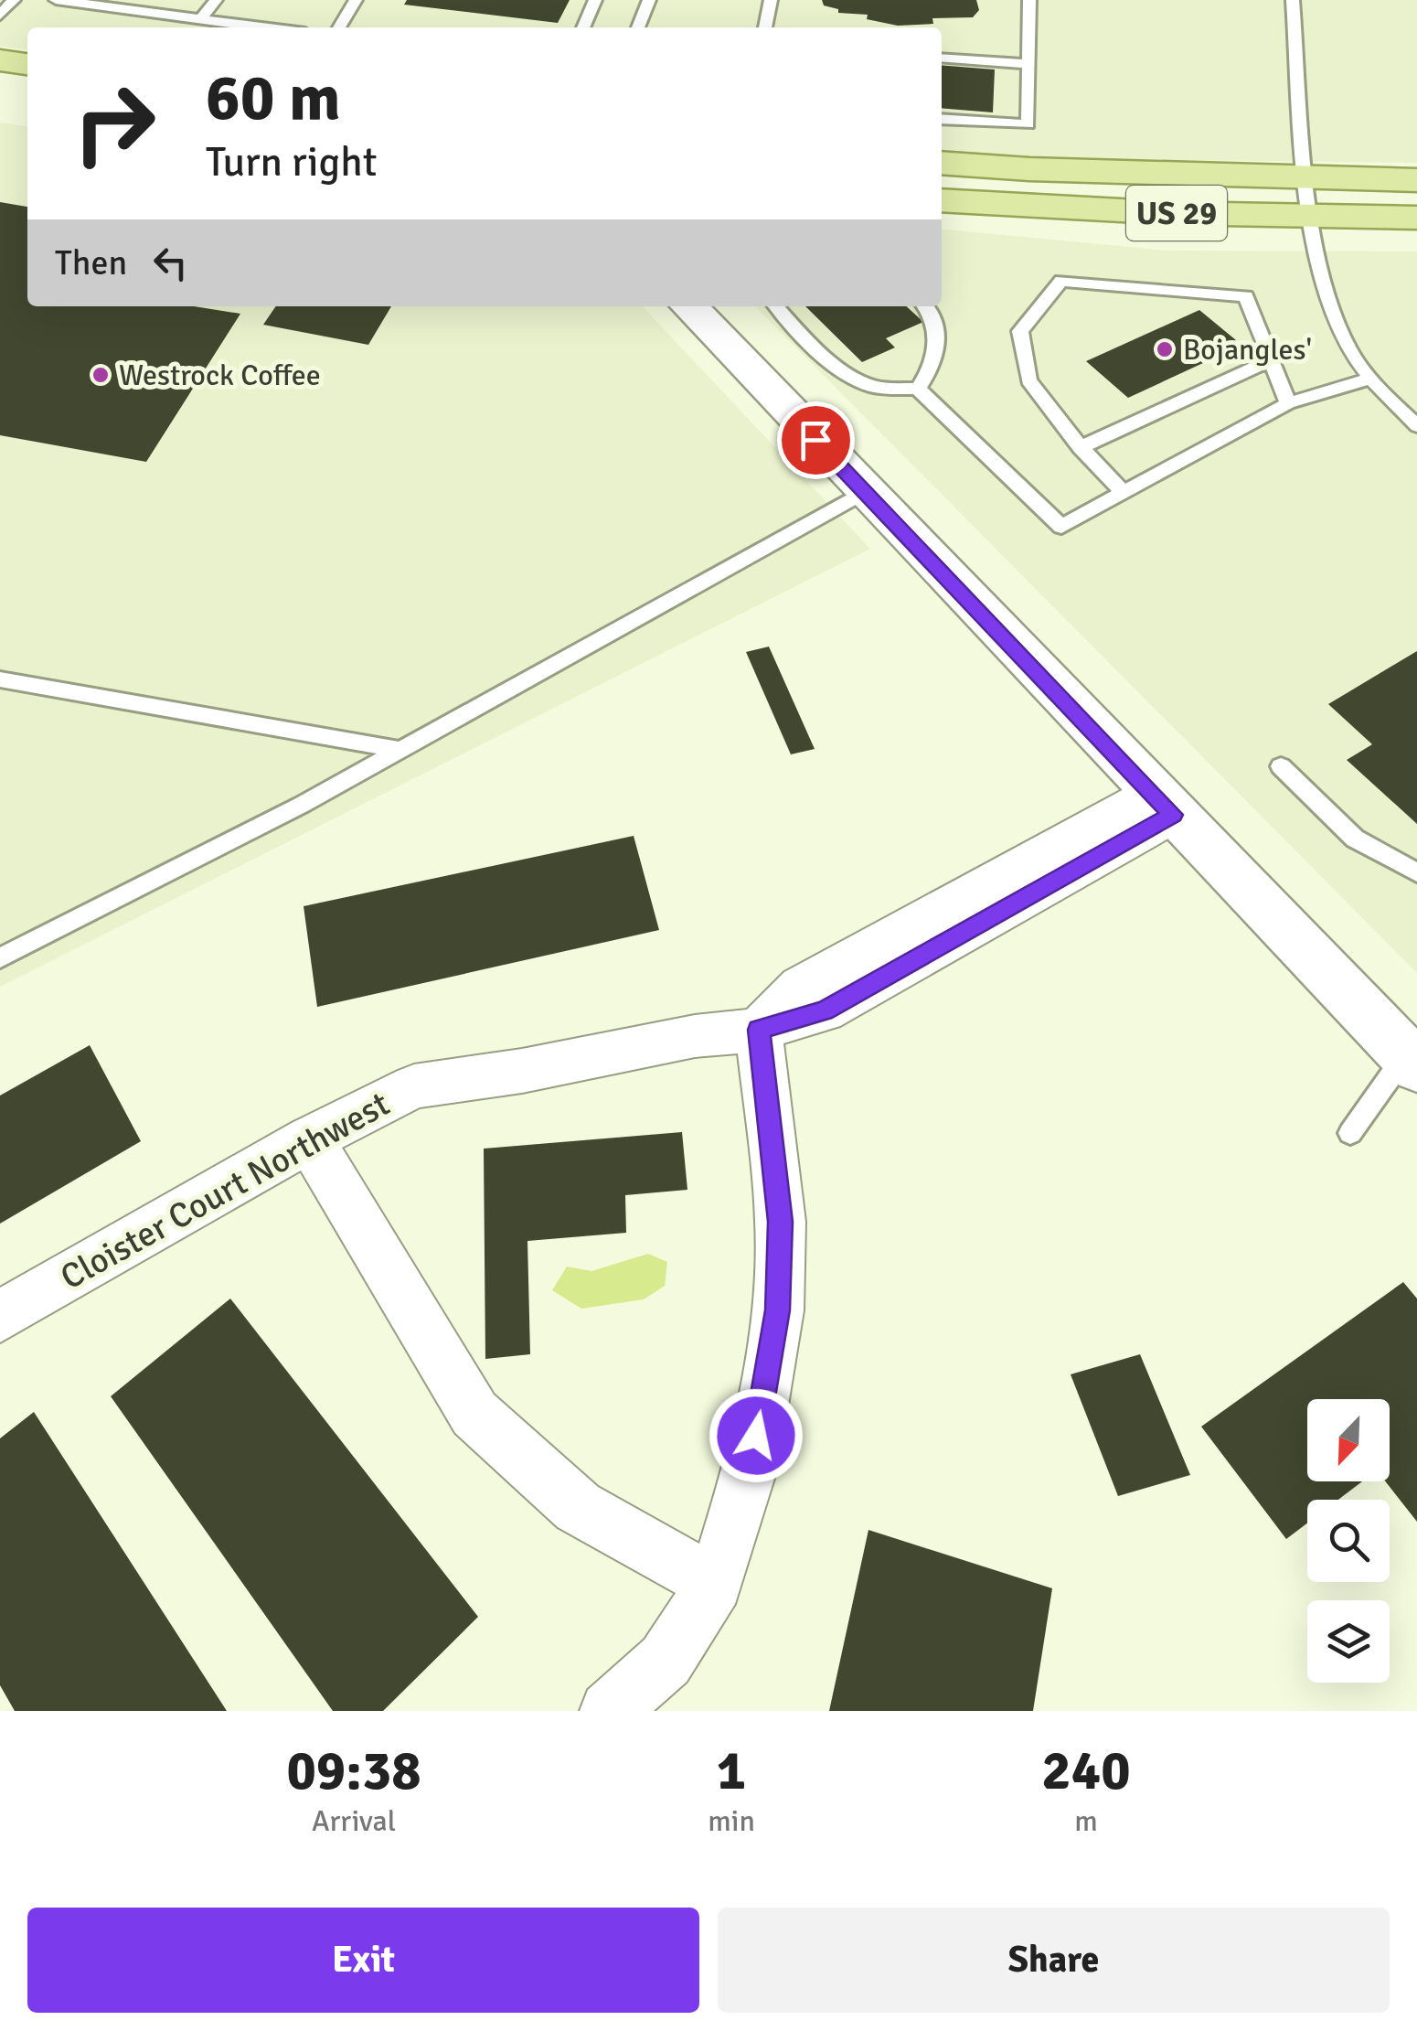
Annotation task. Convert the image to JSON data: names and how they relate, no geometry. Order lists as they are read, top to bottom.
{
  "streets": {
    "main road": ["US 29"],
    "street": ["Cloister Court Northwest"]
  },
  "places": ["Bojangles'", "Westrock Coffee"],
  "north": "bottom left",
  "page": {
    "turn": ["60 m", "Turn right"],
    "then": "Then",
    "eta": [
      "09:38",
      "Arrival",
      "1",
      "min",
      "240",
      "m"
    ],
    "buttons": ["Exit", "Share"]
  }
}
